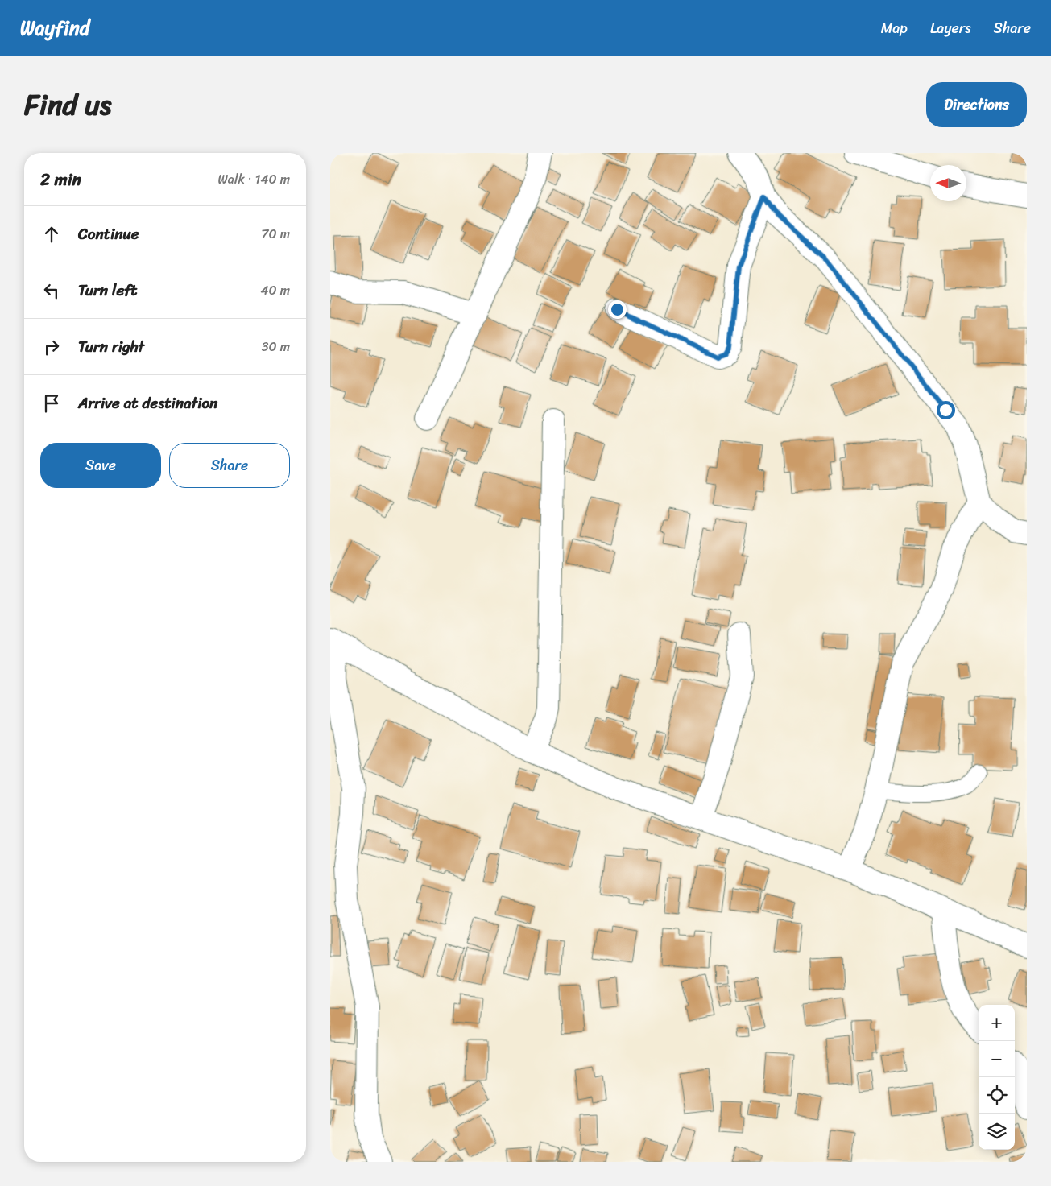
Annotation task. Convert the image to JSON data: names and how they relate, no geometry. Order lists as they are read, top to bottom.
{
  "north": "left",
  "page": {
    "header": "Wayfind",
    "nav": ["Map", "Layers", "Share"],
    "title": "Find us",
    "buttons": [
      "Directions",
      ["Save", "Share"]
    ],
    "heading": ["2 min", "Walk · 140 m"],
    "list": [
      ["Continue", "70 m"],
      ["Turn left", "40 m"],
      ["Turn right", "30 m"],
      "Arrive at destination"
    ],
    "map_buttons": ["+", "−"]
  }
}
